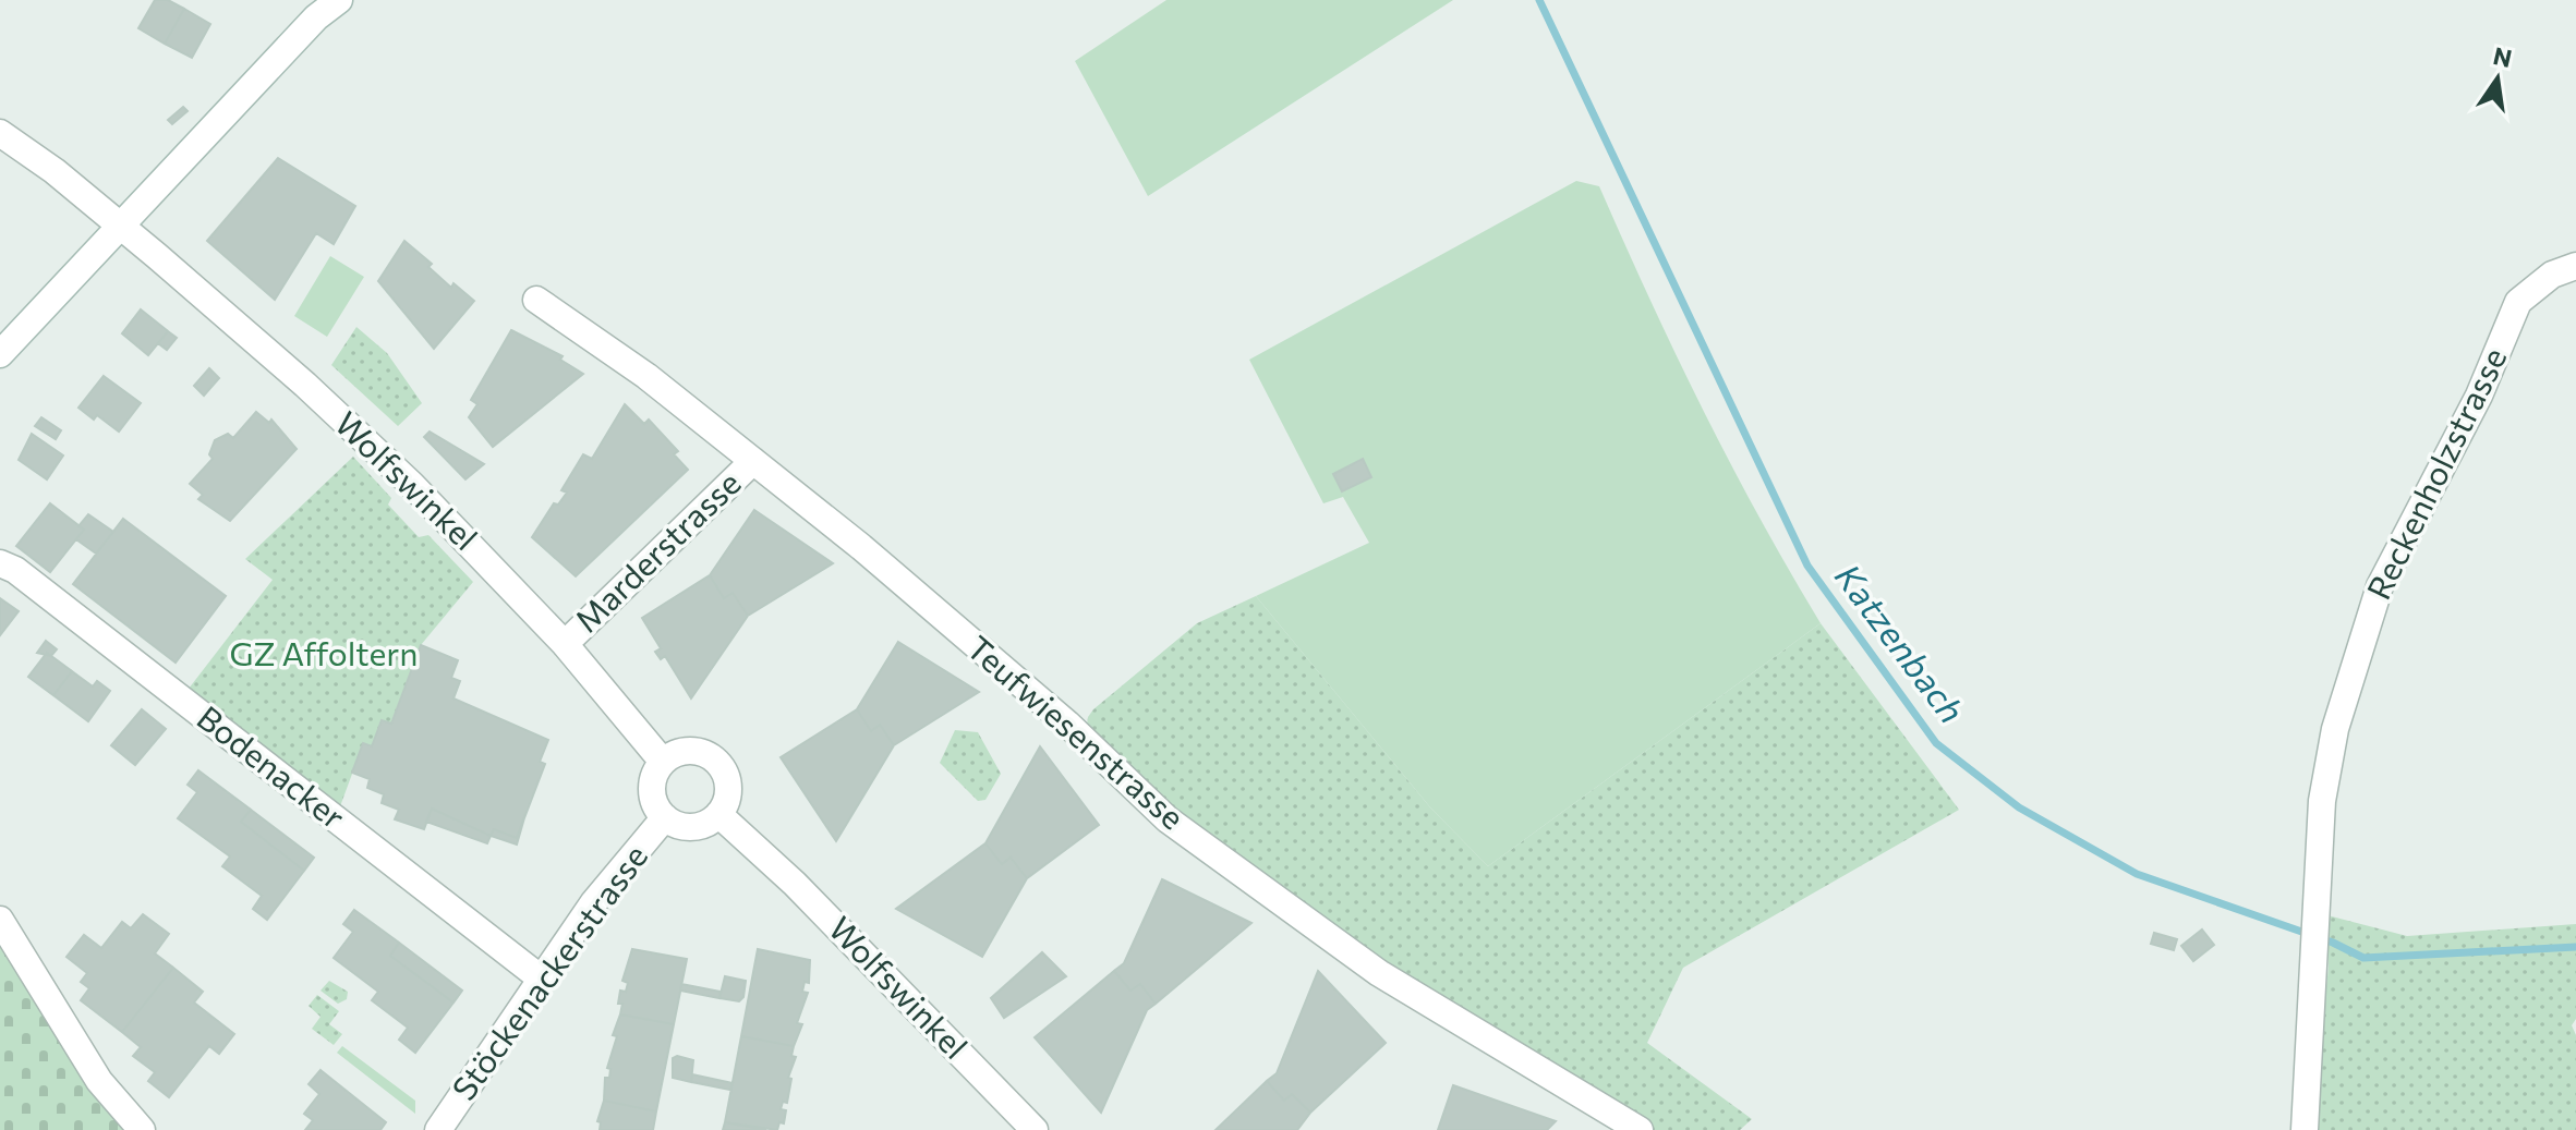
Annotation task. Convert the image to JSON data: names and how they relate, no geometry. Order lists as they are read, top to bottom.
{
  "streets": {
    "street": [
      "Reckenholzstrasse",
      "Wolfswinkel",
      "Marderstrasse",
      "Teufwiesenstrasse",
      "Bodenacker",
      "Stöckenackerstrasse"
    ]
  },
  "crossings": [
    ["Wolfswinkel", "Marderstrasse"],
    ["Wolfswinkel", "Stöckenackerstrasse"],
    ["Marderstrasse", "Teufwiesenstrasse"],
    ["Bodenacker", "Stöckenackerstrasse"]
  ],
  "water": ["Katzenbach"],
  "parks": ["GZ Affoltern"],
  "north": "top"
}
